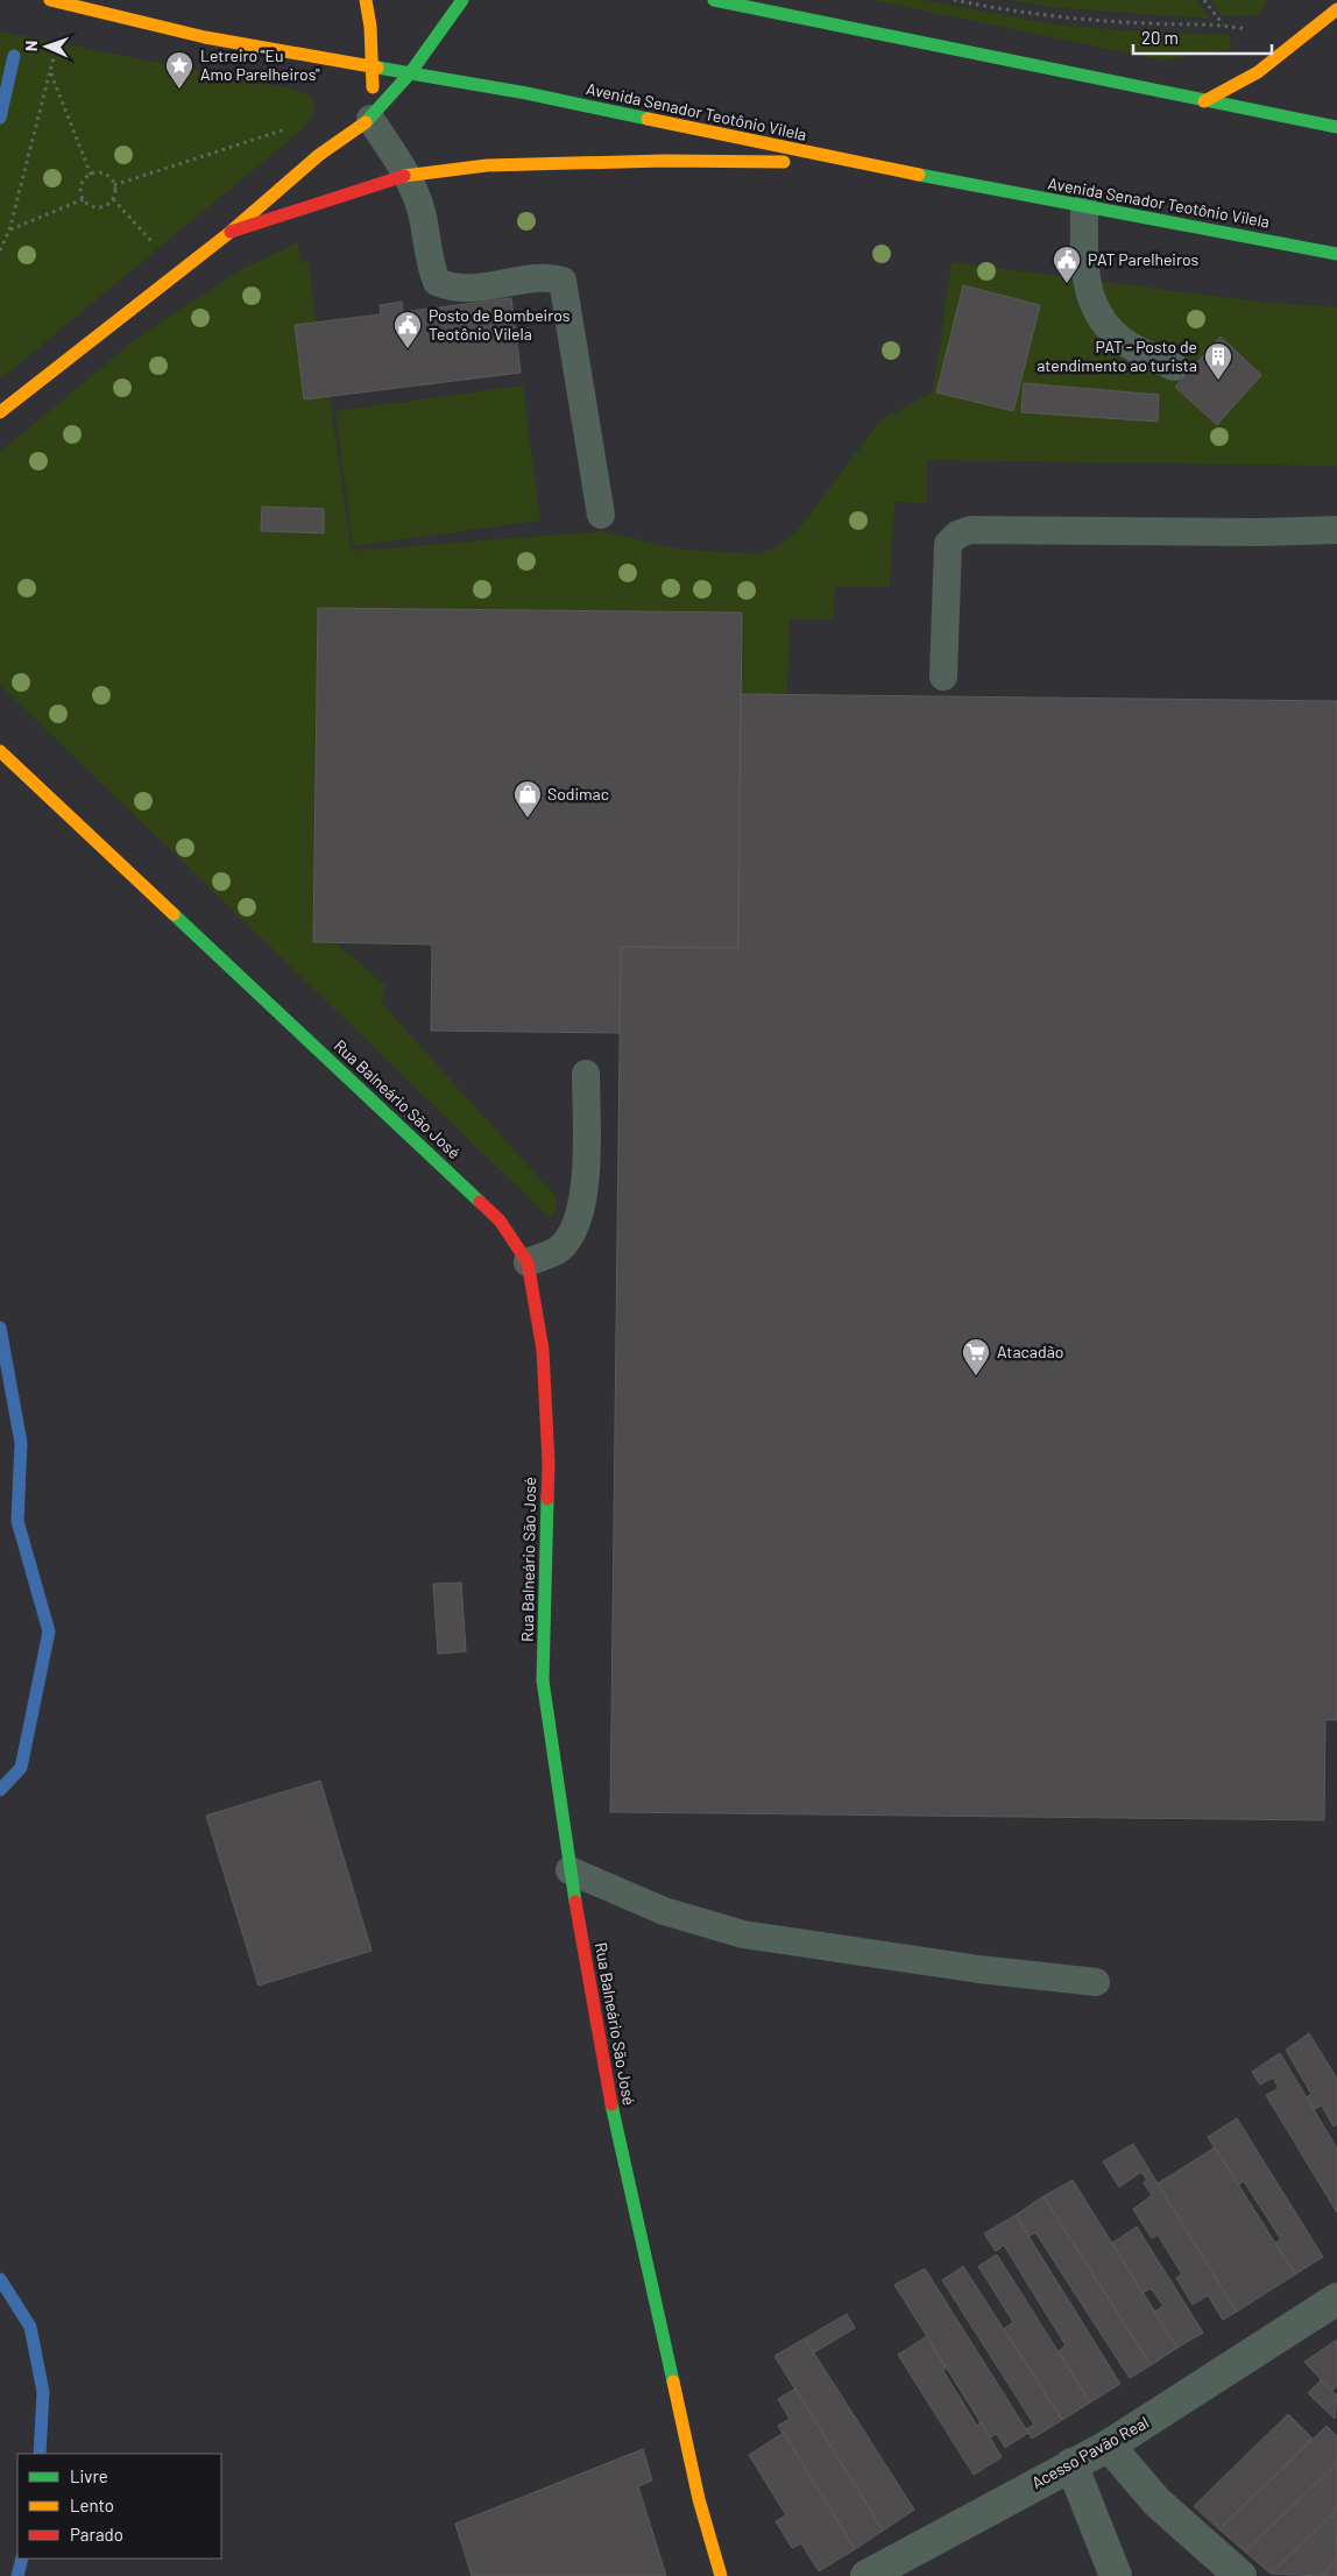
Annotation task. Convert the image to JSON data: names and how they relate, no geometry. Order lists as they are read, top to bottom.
{
  "streets": {
    "main road": ["Avenida Senador Teotônio Vilela", "Rua Balneário São José"],
    "street": ["Acesso Pavão Real"]
  },
  "places": {
    "place": ["Letreiro \"Eu Amo Parelheiros\""],
    "public building": ["PAT Parelheiros", "Posto de Bombeiros Teotônio Vilela"],
    "building": ["PAT - Posto de atendimento ao turista"],
    "shop": ["Sodimac"],
    "supermarket": ["Atacadão"]
  },
  "legend": ["Livre", "Lento", "Parado"],
  "scale_bar": "20 m",
  "north": "left"
}
